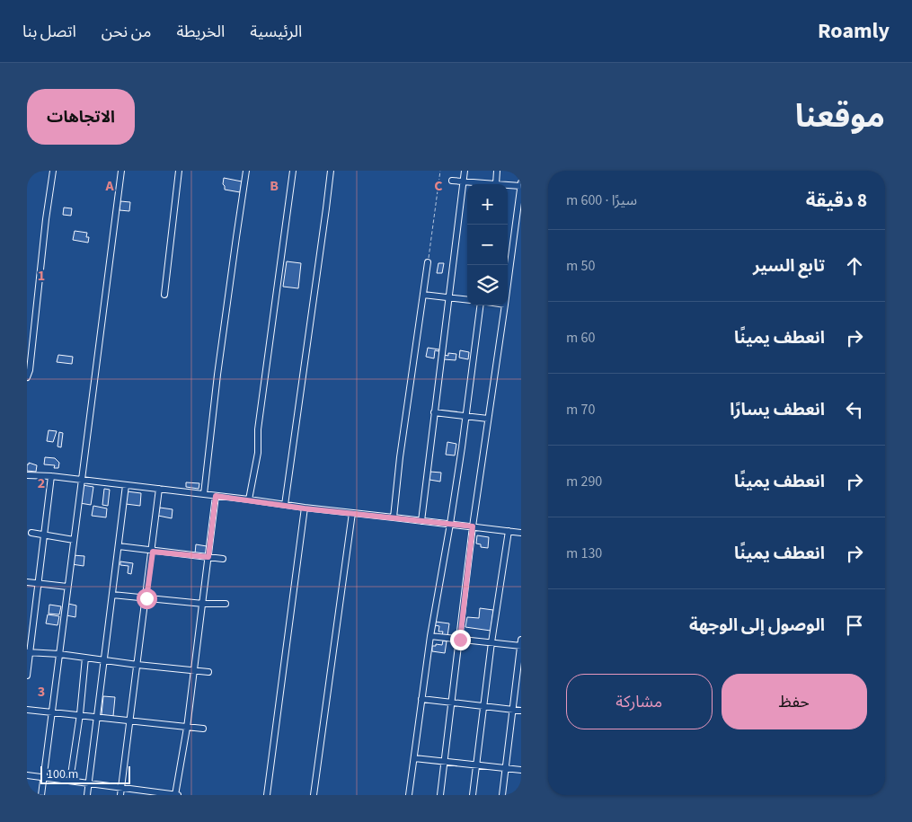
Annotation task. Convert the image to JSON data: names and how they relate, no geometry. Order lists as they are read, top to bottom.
{
  "scale_bar": "100 m",
  "page": {
    "header": "Roamly",
    "nav": [
      "الرئيسية",
      "الخريطة",
      "من نحن",
      "اتصل بنا"
    ],
    "title": "موقعنا",
    "buttons": [
      "الاتجاهات",
      ["حفظ", "مشاركة"]
    ],
    "heading": ["8 دقيقة", "سيرًا · 600 m"],
    "map_buttons": ["+", "−"],
    "list": [
      ["تابع السير", "50 m"],
      ["انعطف يمينًا", "60 m"],
      ["انعطف يسارًا", "70 m"],
      ["انعطف يمينًا", "290 m"],
      ["انعطف يمينًا", "130 m"],
      "الوصول إلى الوجهة"
    ],
    "scale": "100 m"
  },
  "grid": {
    "columns": ["A", "B", "C"],
    "rows": ["1", "2", "3"]
  }
}
